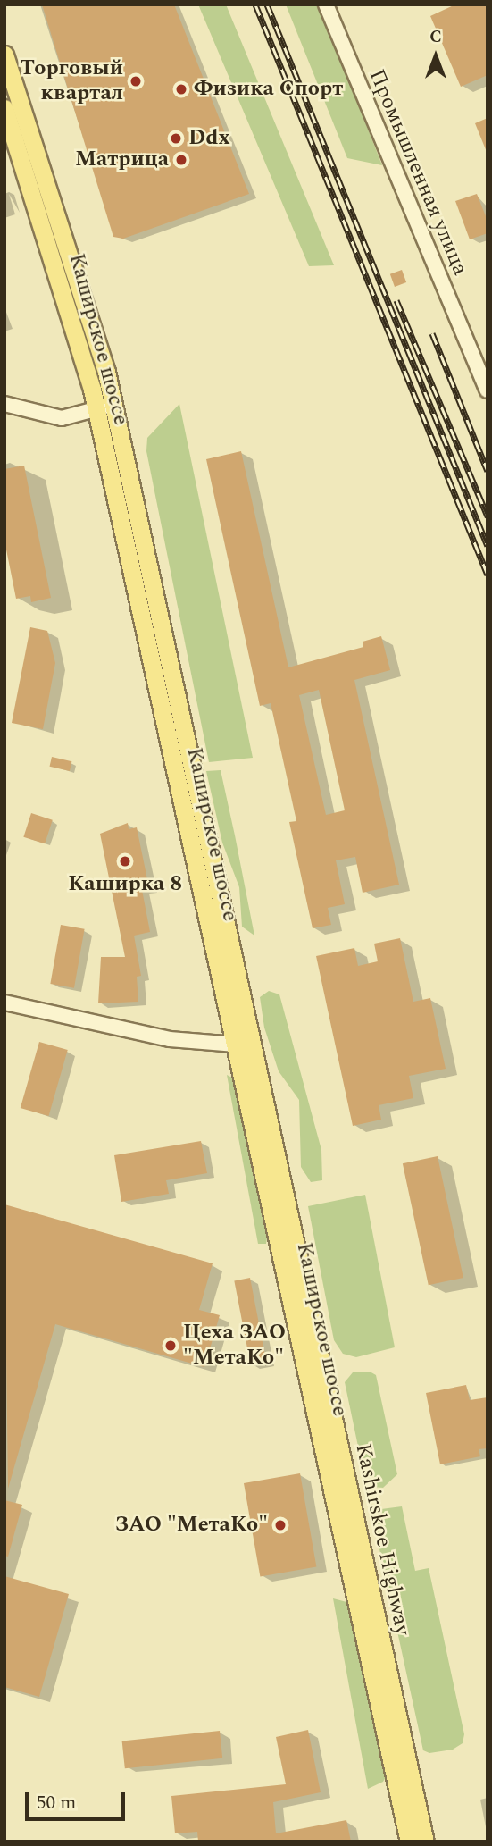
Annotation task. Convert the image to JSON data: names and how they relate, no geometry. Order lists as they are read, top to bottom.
{
  "streets": {
    "main road": ["Каширское шоссе", "Kashirskoe Highway"],
    "street": ["Промышленная улица"]
  },
  "crossings": [
    ["Каширское шоссе", "Kashirskoe Highway"]
  ],
  "places": [
    "Торговый квартал",
    "Физика Спорт",
    "Ddx",
    "Матрица",
    "Каширка 8",
    "Цеха ЗАО \"МетаКо\"",
    "ЗАО \"МетаКо\""
  ],
  "scale_bar": "50 m",
  "north": "top"
}
